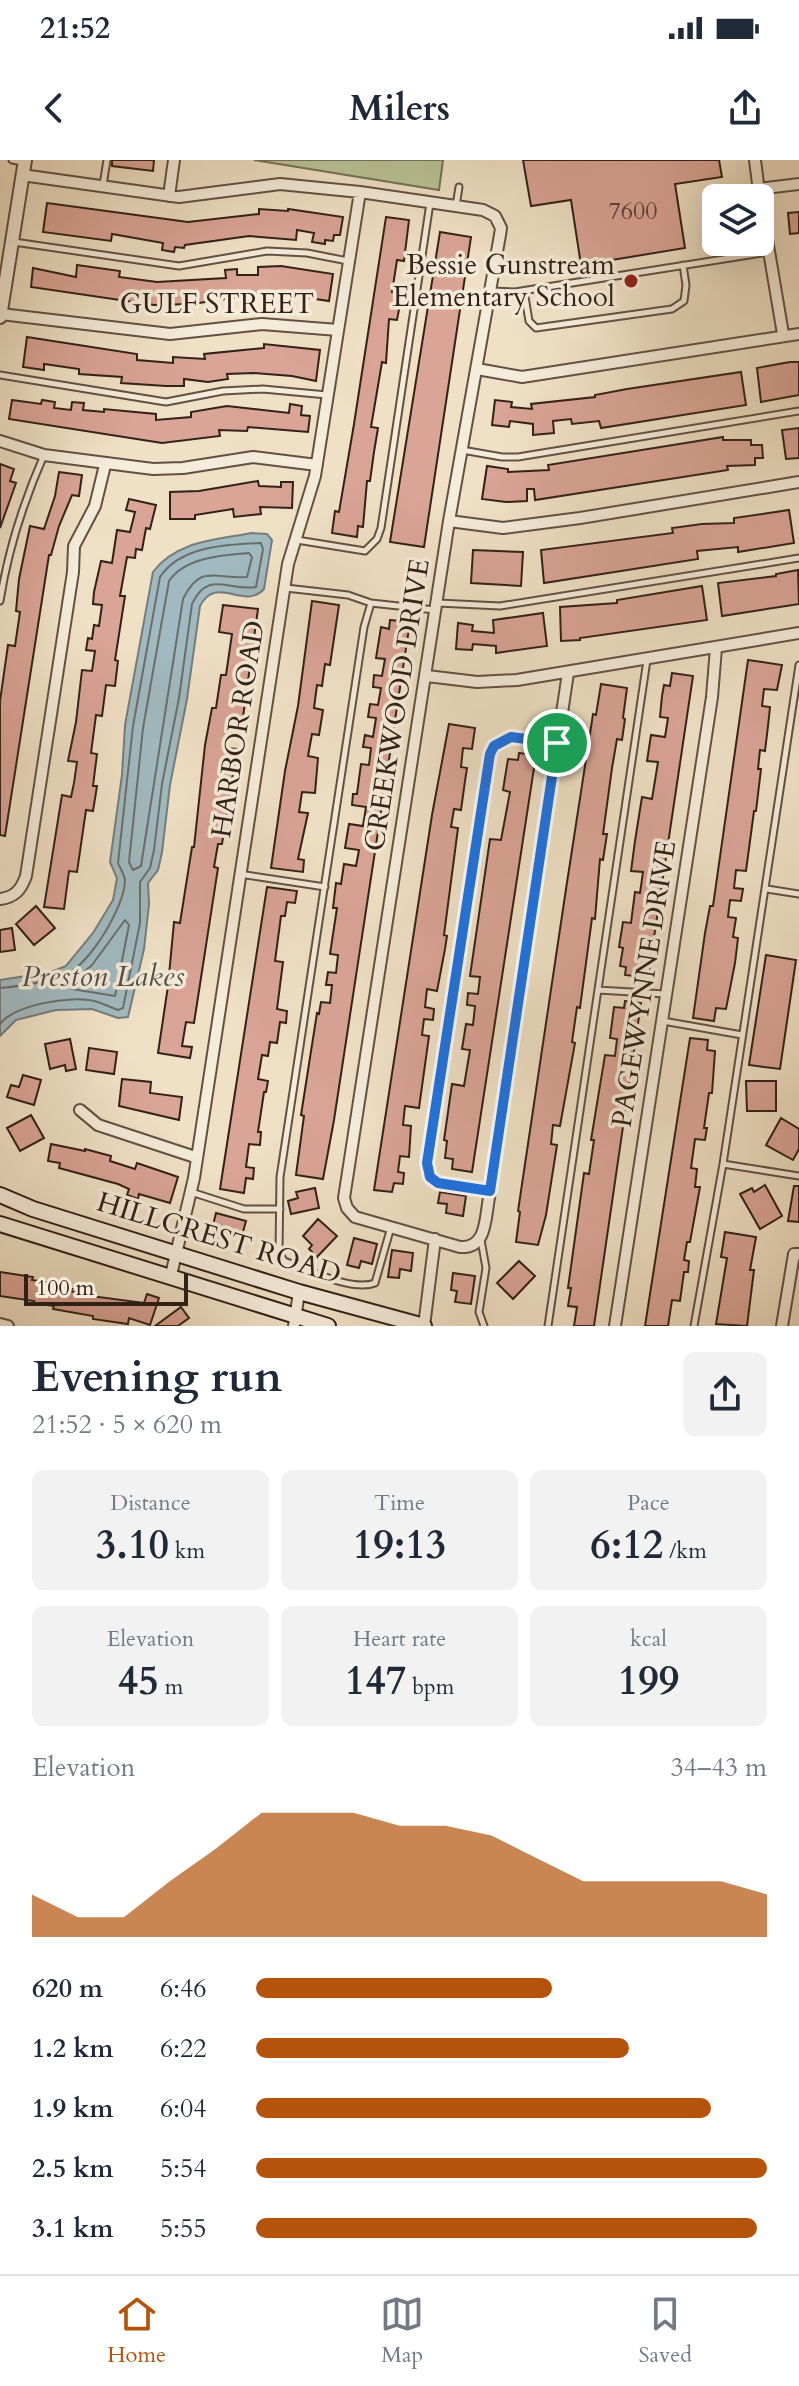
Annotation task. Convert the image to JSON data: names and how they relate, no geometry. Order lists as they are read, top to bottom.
{
  "streets": {
    "main road": ["HILLCREST ROAD"],
    "street": [
      "GULF STREET",
      "CREEKWOOD DRIVE",
      "HARBOR ROAD",
      "PAGEWYNNE DRIVE"
    ]
  },
  "crossings": [
    ["GULF STREET", "HARBOR ROAD"],
    ["HARBOR ROAD", "HILLCREST ROAD"]
  ],
  "water": ["Preston Lakes"],
  "places": ["Bessie Gunstream Elementary School"],
  "house_numbers": ["7600"],
  "scale_bar": "100 m",
  "page": {
    "status": "21:52",
    "header": "Milers",
    "scale": "100 m",
    "heading": ["Evening run", "21:52 · 5 × 620 m"],
    "stats": [
      ["Distance", "3.10 km"],
      ["Time", "19:13"],
      ["Pace", "6:12 /km"],
      ["Elevation", "45 m"],
      ["Heart rate", "147 bpm"],
      ["kcal", "199"]
    ],
    "chart": ["Elevation", "34–43 m"],
    "list": [
      {
        "name": "620 m",
        "note": "6:46"
      },
      {
        "name": "1.2 km",
        "note": "6:22"
      },
      {
        "name": "1.9 km",
        "note": "6:04"
      },
      {
        "name": "2.5 km",
        "note": "5:54"
      },
      {
        "name": "3.1 km",
        "note": "5:55"
      }
    ],
    "tabs": ["Home", "Map", "Saved"]
  }
}
